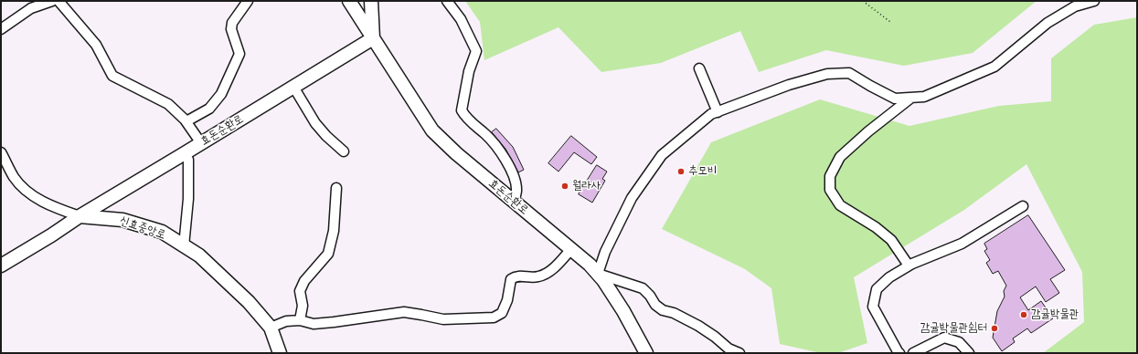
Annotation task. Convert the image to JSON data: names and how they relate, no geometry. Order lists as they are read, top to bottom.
{
  "streets": {
    "street": ["효돈순환로", "신효중앙로"]
  },
  "crossings": [
    ["효돈순환로", "신효중앙로"]
  ],
  "places": [
    "추모비",
    "월라사",
    "감귤박물관",
    "감귤박물관쉼터"
  ]
}
